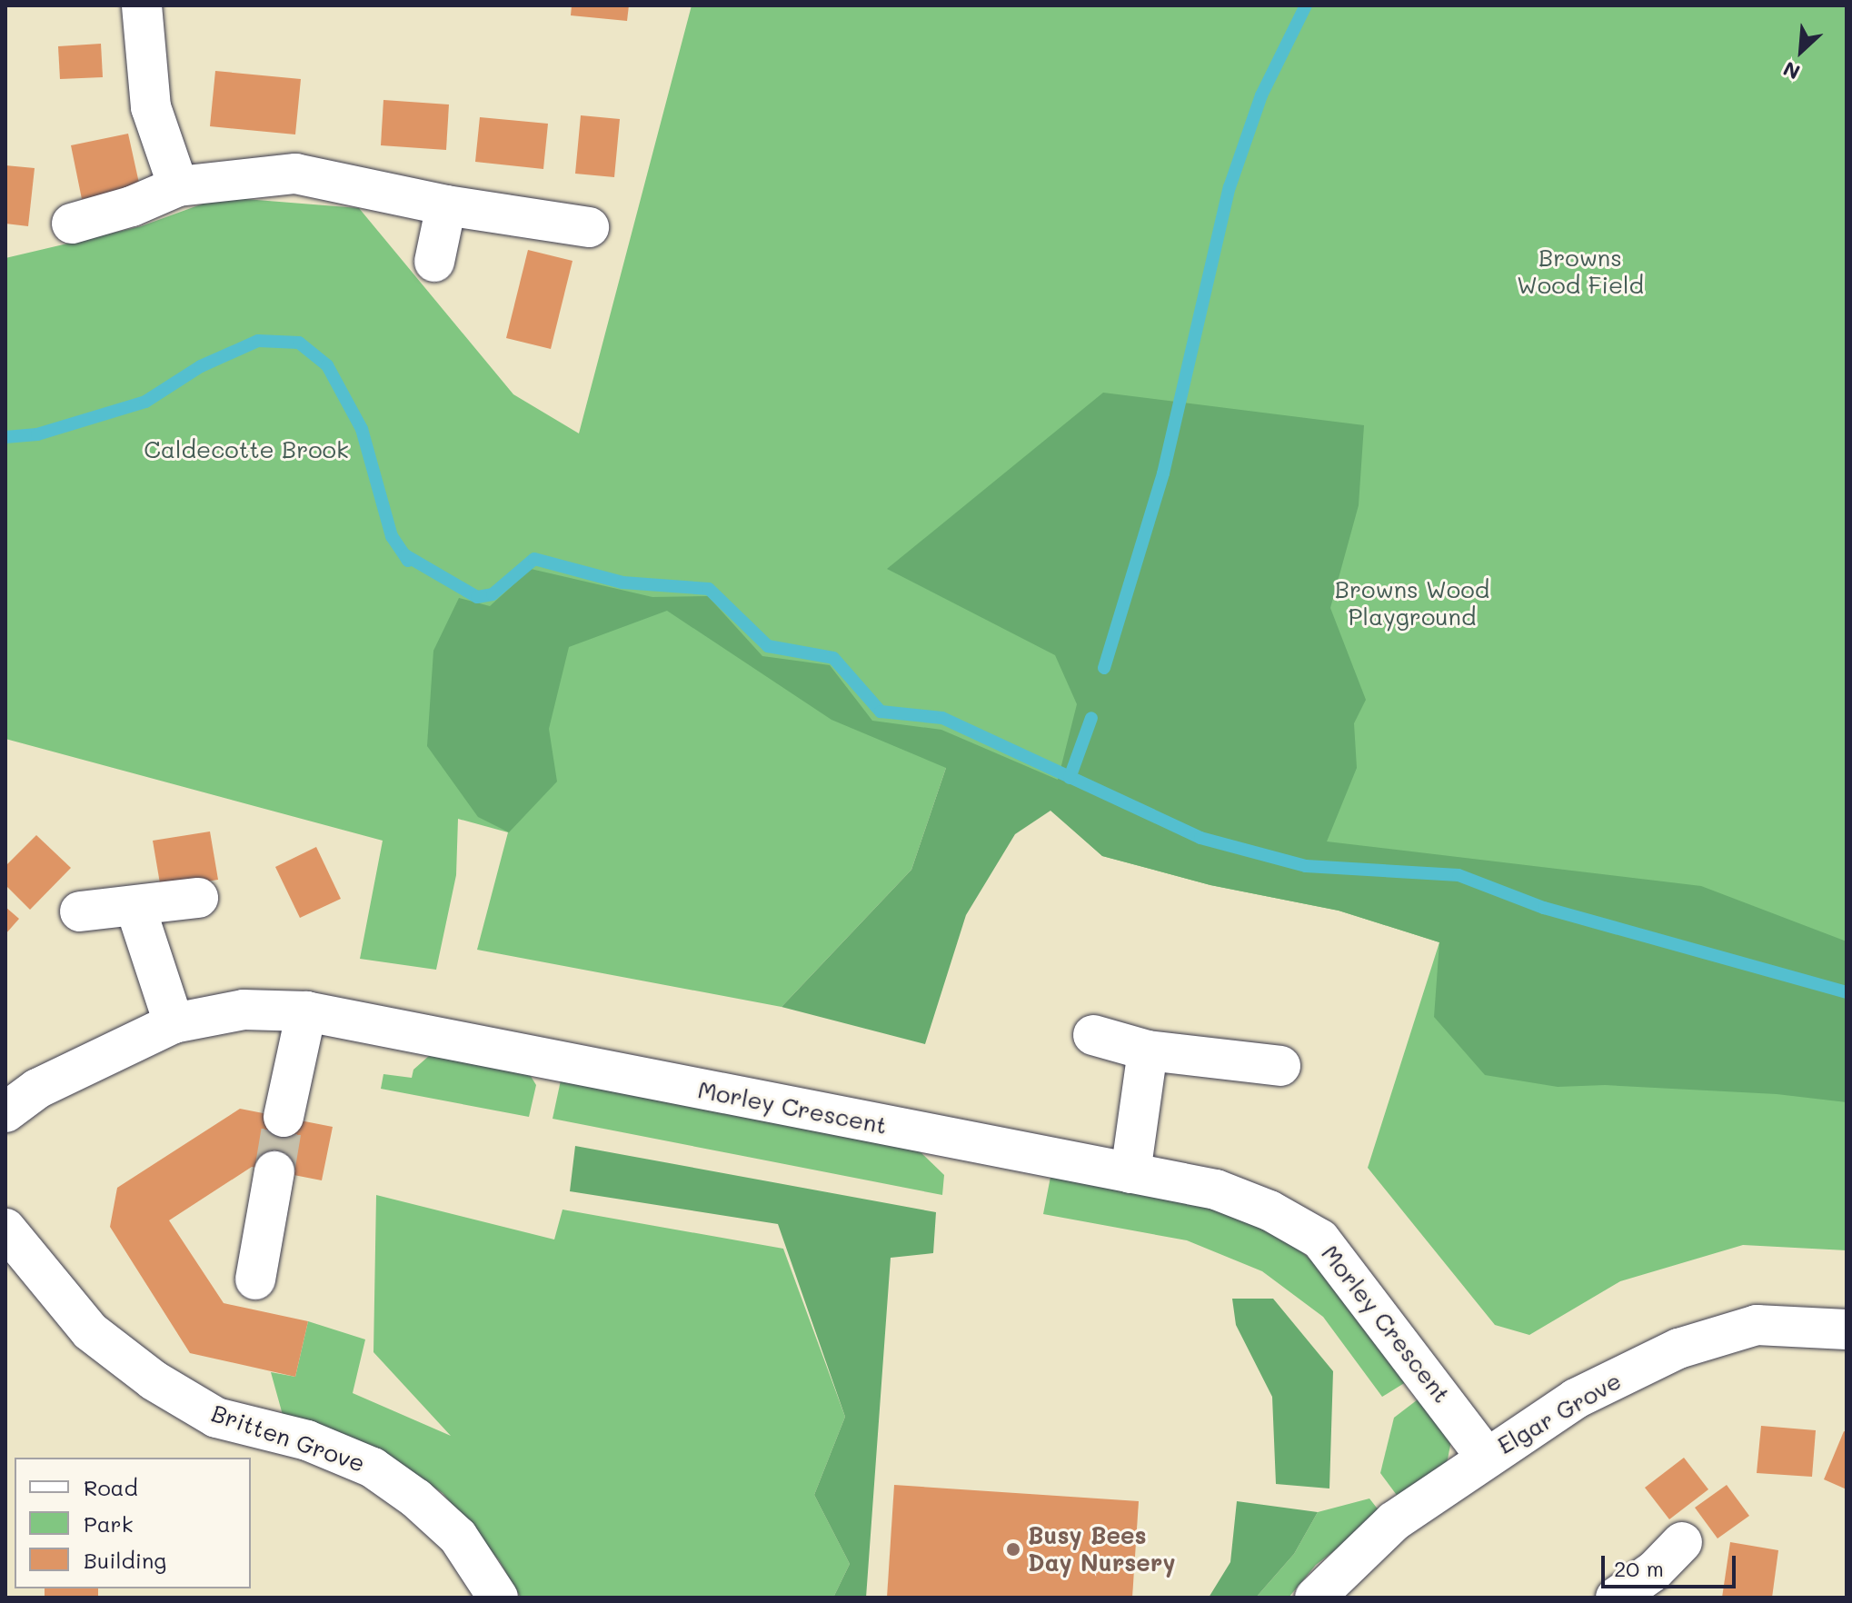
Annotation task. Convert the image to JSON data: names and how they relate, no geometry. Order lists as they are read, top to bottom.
{
  "streets": {
    "street": ["Morley Crescent", "Elgar Grove", "Britten Grove"]
  },
  "crossings": [
    ["Morley Crescent", "Elgar Grove"]
  ],
  "parks": ["Browns Wood Field", "Caldecotte Brook", "Browns Wood Playground"],
  "places": ["Busy Bees Day Nursery"],
  "legend": ["Road", "Park", "Building"],
  "scale_bar": "20 m",
  "north": "bottom left"
}
